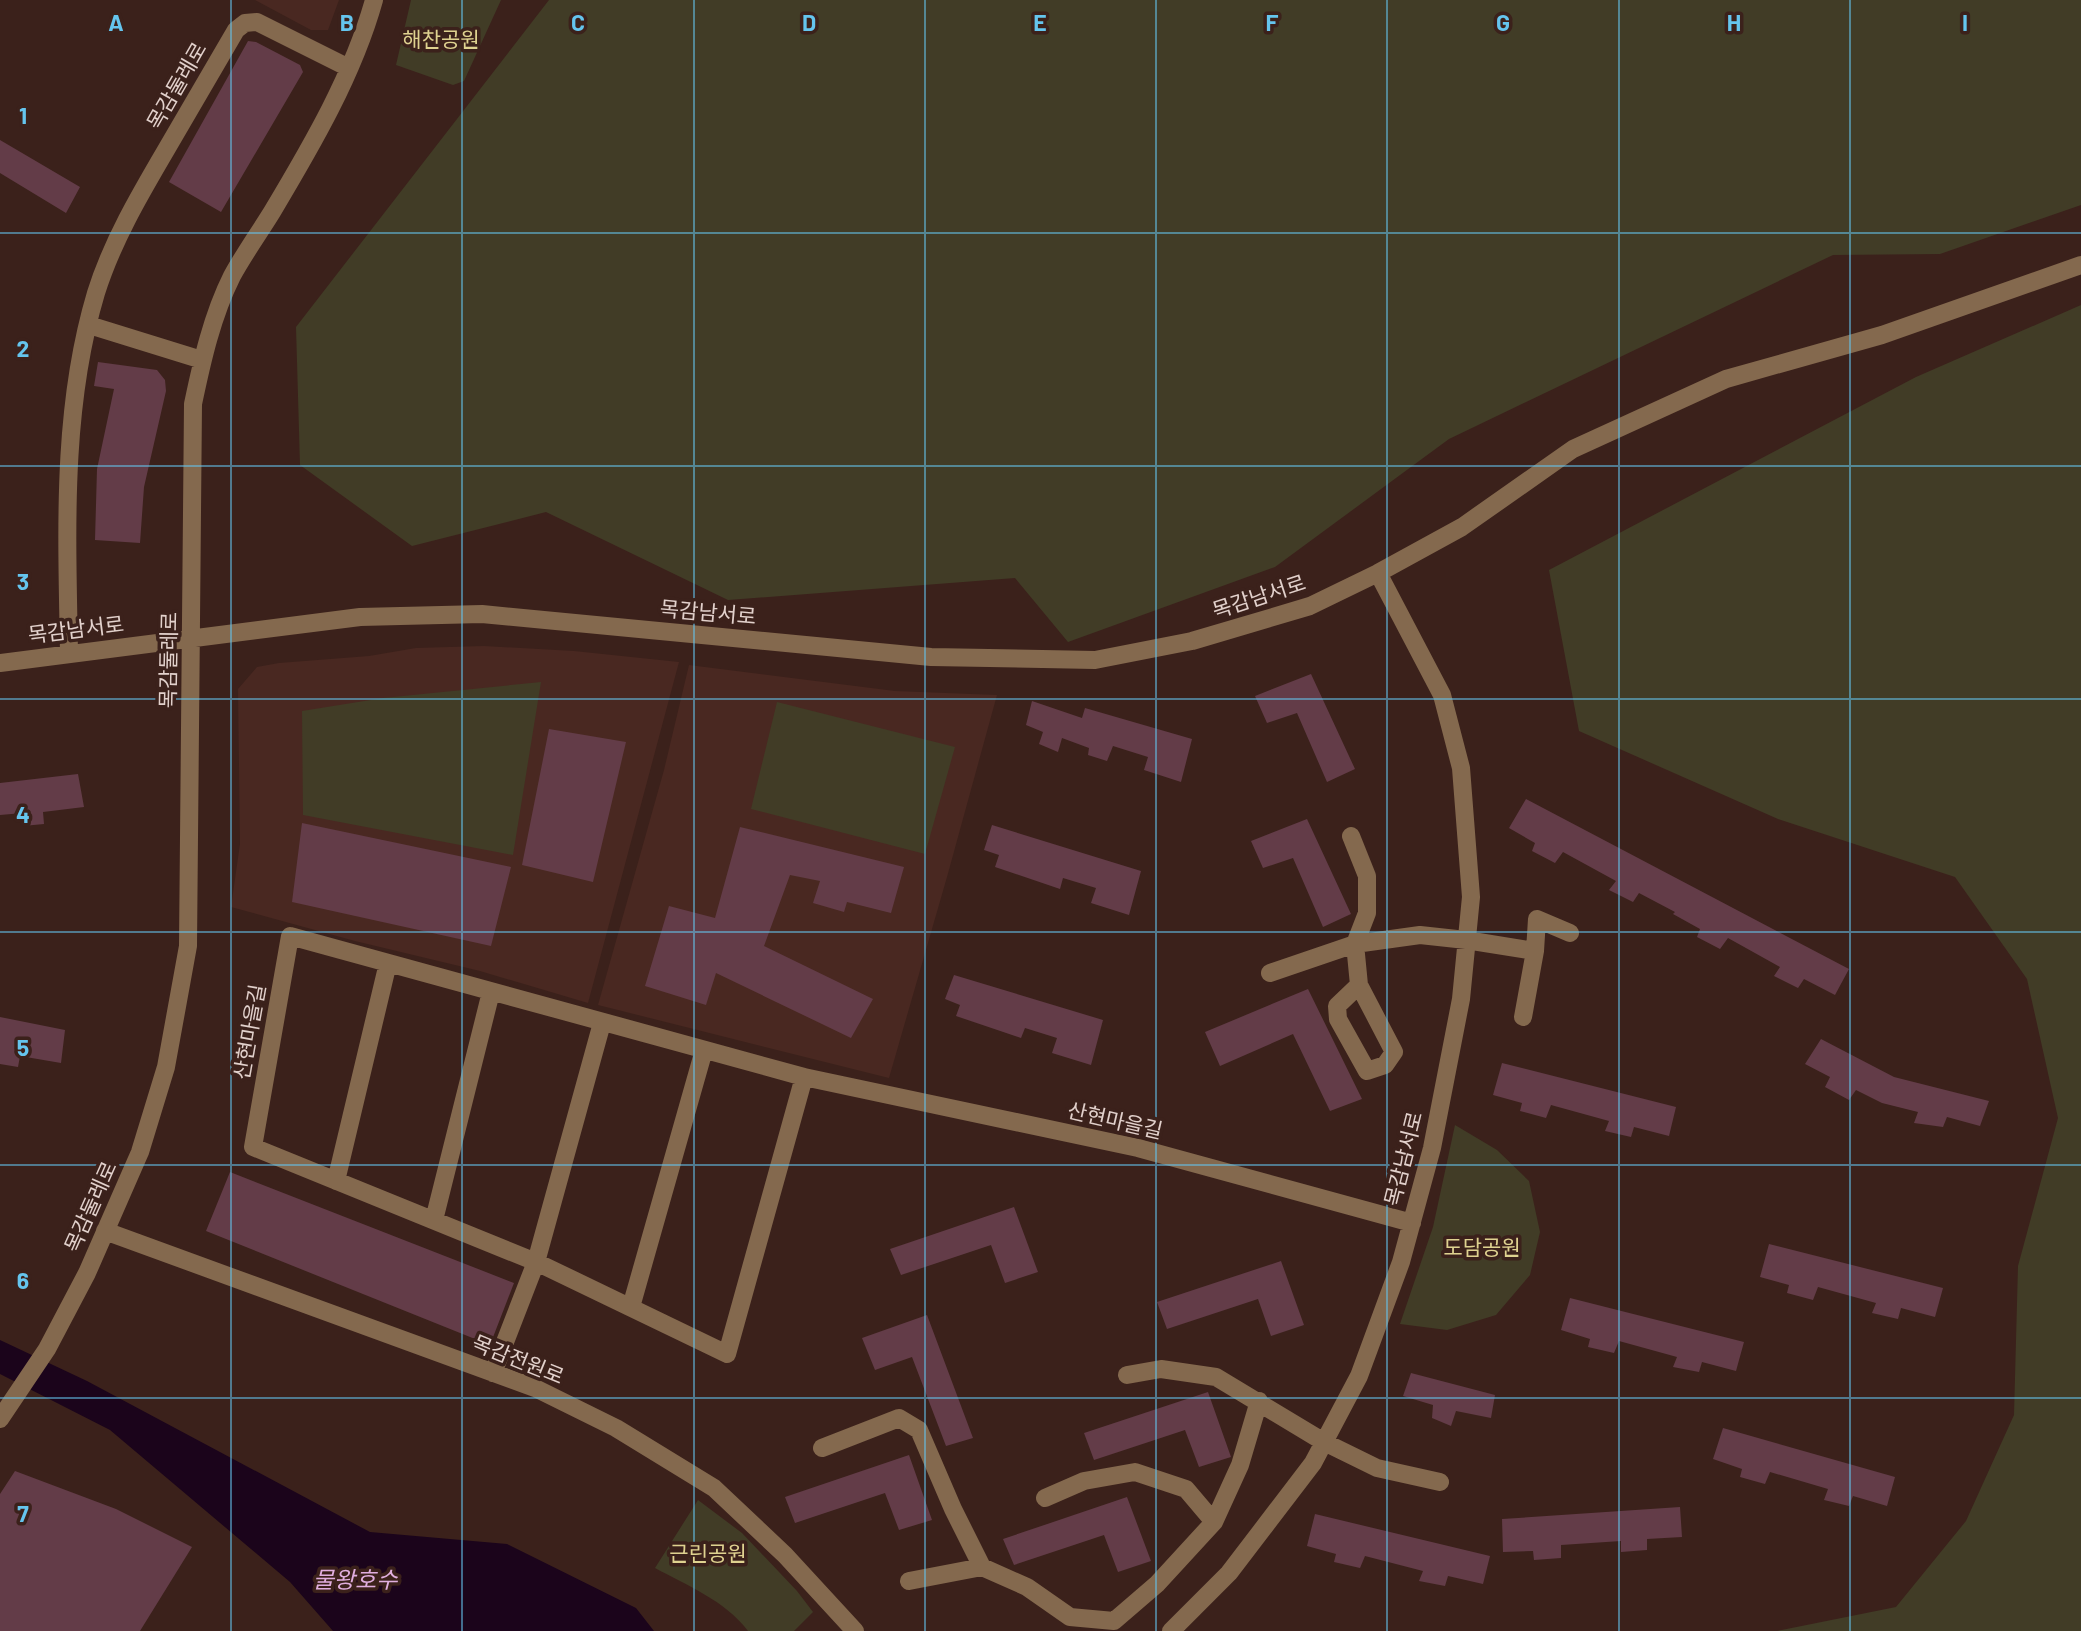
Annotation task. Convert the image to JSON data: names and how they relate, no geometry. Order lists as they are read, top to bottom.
{
  "streets": {
    "street": [
      "목감둘레로",
      "목감남서로",
      "산현마을길",
      "목감전원로"
    ]
  },
  "crossings": [
    ["목감둘레로", "목감남서로"],
    ["목감둘레로", "목감전원로"],
    ["목감남서로", "산현마을길"]
  ],
  "water": ["물왕호수"],
  "parks": ["해찬공원", "도담공원", "근린공원"],
  "grid": {
    "columns": [
      "A",
      "B",
      "C",
      "D",
      "E",
      "F",
      "G",
      "H",
      "I"
    ],
    "rows": [
      "1",
      "2",
      "3",
      "4",
      "5",
      "6",
      "7"
    ]
  }
}
